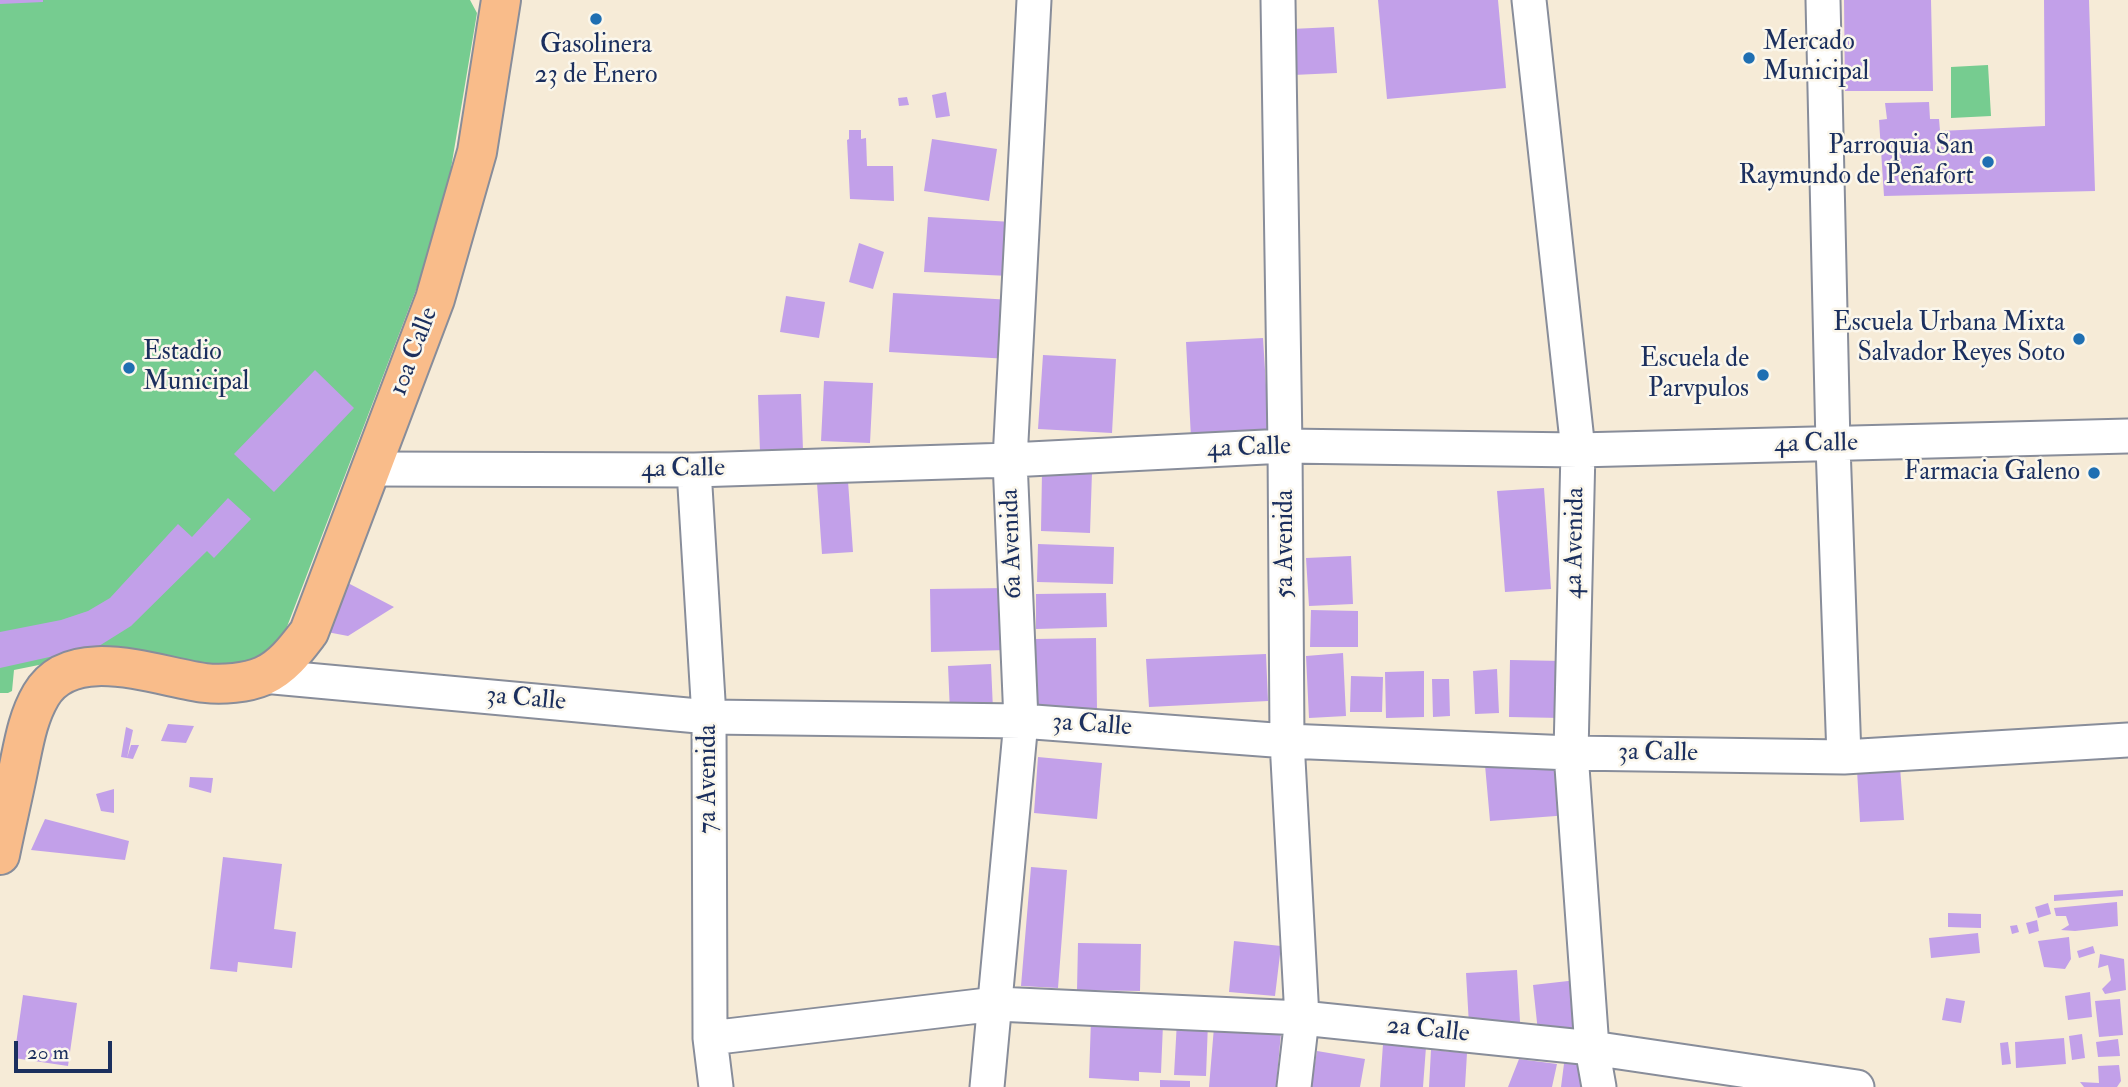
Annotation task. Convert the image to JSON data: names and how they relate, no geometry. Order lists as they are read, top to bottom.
{
  "streets": {
    "main road": ["10a Calle", "3a Calle"],
    "street": [
      "4a Calle",
      "4a Avenida",
      "6a Avenida",
      "5a Avenida",
      "7a Avenida",
      "2a Calle"
    ]
  },
  "crossings": [
    ["10a Calle", "4a Calle"],
    ["10a Calle", "3a Calle"],
    ["4a Calle", "4a Avenida"],
    ["4a Calle", "6a Avenida"],
    ["4a Calle", "5a Avenida"],
    ["4a Calle", "7a Avenida"],
    ["4a Avenida", "3a Calle"],
    ["4a Avenida", "2a Calle"],
    ["6a Avenida", "3a Calle"],
    ["6a Avenida", "2a Calle"],
    ["5a Avenida", "3a Calle"],
    ["5a Avenida", "2a Calle"],
    ["3a Calle", "7a Avenida"],
    ["7a Avenida", "2a Calle"]
  ],
  "places": [
    "Gasolinera 23 de Enero",
    "Mercado Municipal",
    "Parroquia San Raymundo de Peñafort",
    "Escuela Urbana Mixta Salvador Reyes Soto",
    "Estadio Municipal",
    "Escuela de Parvpulos",
    "Farmacia Galeno"
  ],
  "scale_bar": "20 m"
}
